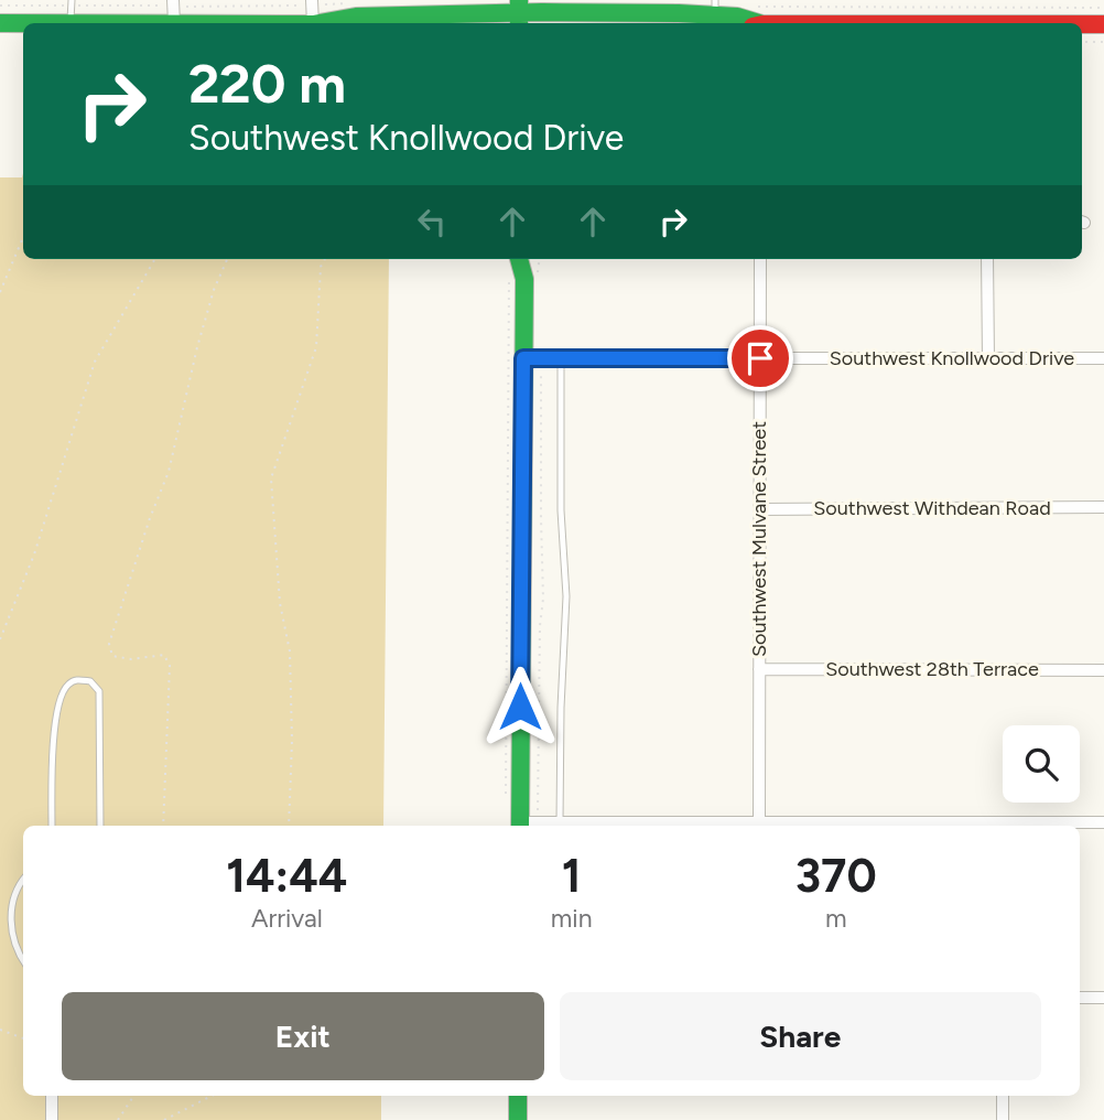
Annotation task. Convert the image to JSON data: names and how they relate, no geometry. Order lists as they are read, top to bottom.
{
  "streets": {
    "street": [
      "Southwest Knollwood Drive",
      "Southwest Withdean Road",
      "Southwest Mulvane Street",
      "Southwest 28th Terrace"
    ]
  },
  "crossings": [
    ["Southwest Knollwood Drive", "Southwest Mulvane Street"],
    ["Southwest Withdean Road", "Southwest Mulvane Street"],
    ["Southwest Mulvane Street", "Southwest 28th Terrace"]
  ],
  "page": {
    "turn": ["220 m", "Southwest Knollwood Drive"],
    "eta": [
      "14:44",
      "Arrival",
      "1",
      "min",
      "370",
      "m"
    ],
    "buttons": ["Exit", "Share"]
  }
}
